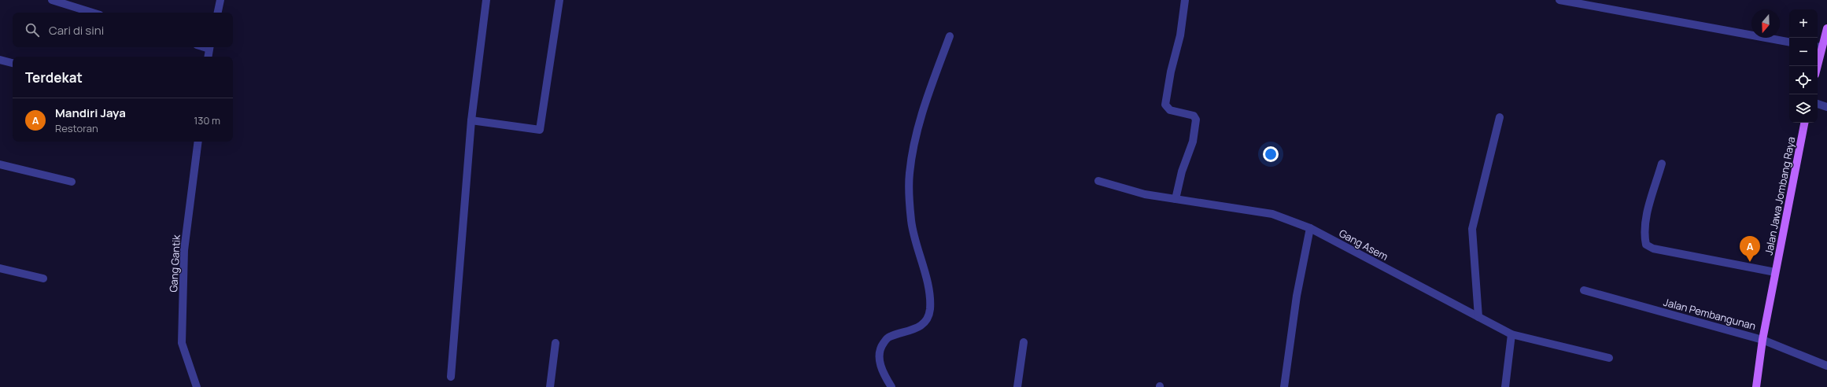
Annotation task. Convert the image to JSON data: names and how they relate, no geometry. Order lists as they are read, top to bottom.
{
  "streets": {
    "main road": ["Jalan Jawa Jombang Raya"],
    "street": ["Gang Asem", "Gang Gantik", "Jalan Pembangunan"]
  },
  "crossings": [
    ["Jalan Jawa Jombang Raya", "Jalan Pembangunan"]
  ],
  "north": "bottom",
  "page": {
    "map_buttons": ["+", "−"],
    "search": "Cari di sini",
    "heading": "Terdekat",
    "list": [
      {
        "mark": "A",
        "name": "Mandiri Jaya",
        "note": "Restoran",
        "value": "130 m"
      }
    ],
    "pins": "A"
  }
}
